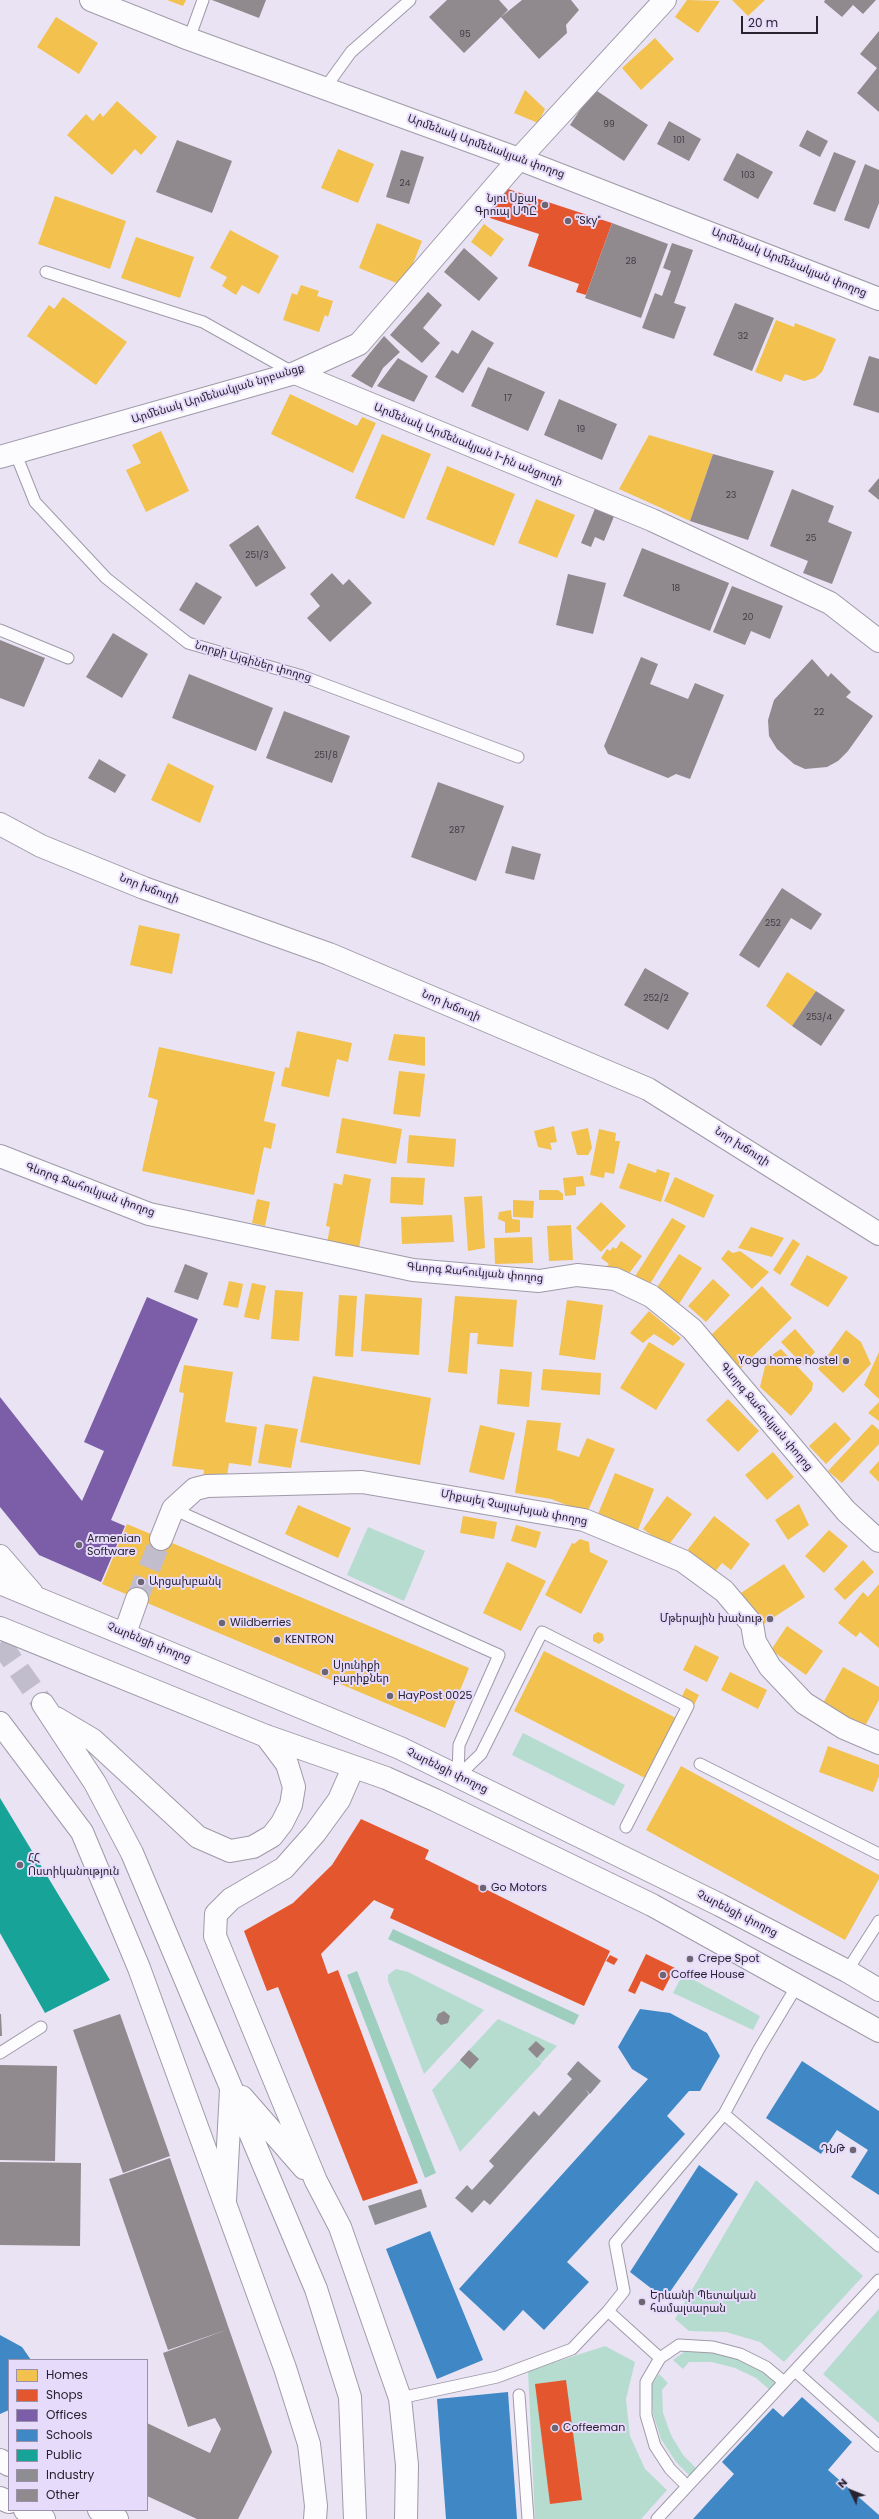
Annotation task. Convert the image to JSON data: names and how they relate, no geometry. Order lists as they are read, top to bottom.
{
  "streets": {
    "main road": [
      "Արմենակ Արմենակյան փողոց",
      "Արմենակ Արմենակյան նրբանցք",
      "Արմենակ Արմենակյան 1-ին անցուղի",
      "Նոր խճուղի",
      "Գևորգ Ջահուկյան փողոց",
      "Միքայել Չայլախյան փողոց",
      "Չարենցի փողոց"
    ],
    "lane": ["Նորքի Այգիներ փողոց"]
  },
  "crossings": [
    ["Արմենակ Արմենակյան փողոց", "Արմենակ Արմենակյան նրբանցք"],
    ["Արմենակ Արմենակյան նրբանցք", "Արմենակ Արմենակյան 1-ին անցուղի"],
    ["Արմենակ Արմենակյան նրբանցք", "Նորքի Այգիներ փողոց"]
  ],
  "places": [
    "Նյու Սքայ Գրուպ ՍՊԸ",
    "\"Sky\"",
    "Yoga home hostel",
    "Armenian Software",
    "Արցախբանկ",
    "Մթերային խանութ",
    "Wildberries",
    "KENTRON",
    "Սյունիքի բարիքներ",
    "HayPost 0025",
    "ՀՀ Ոստիկանություն",
    "Go Motors",
    "Crepe Spot",
    "Coffee House",
    "ԴՆԹ",
    "Երևանի Պետական համալսարան",
    "Coffeeman"
  ],
  "house_numbers": [
    "95",
    "99",
    "101",
    "103",
    "24",
    "28",
    "32",
    "17",
    "19",
    "23",
    "25",
    "251/3",
    "18",
    "20",
    "22",
    "251/8",
    "287",
    "252",
    "252/2",
    "253/4"
  ],
  "legend": [
    "Homes",
    "Shops",
    "Offices",
    "Schools",
    "Public",
    "Industry",
    "Other"
  ],
  "scale_bar": "20 m",
  "north": "top left"
}
